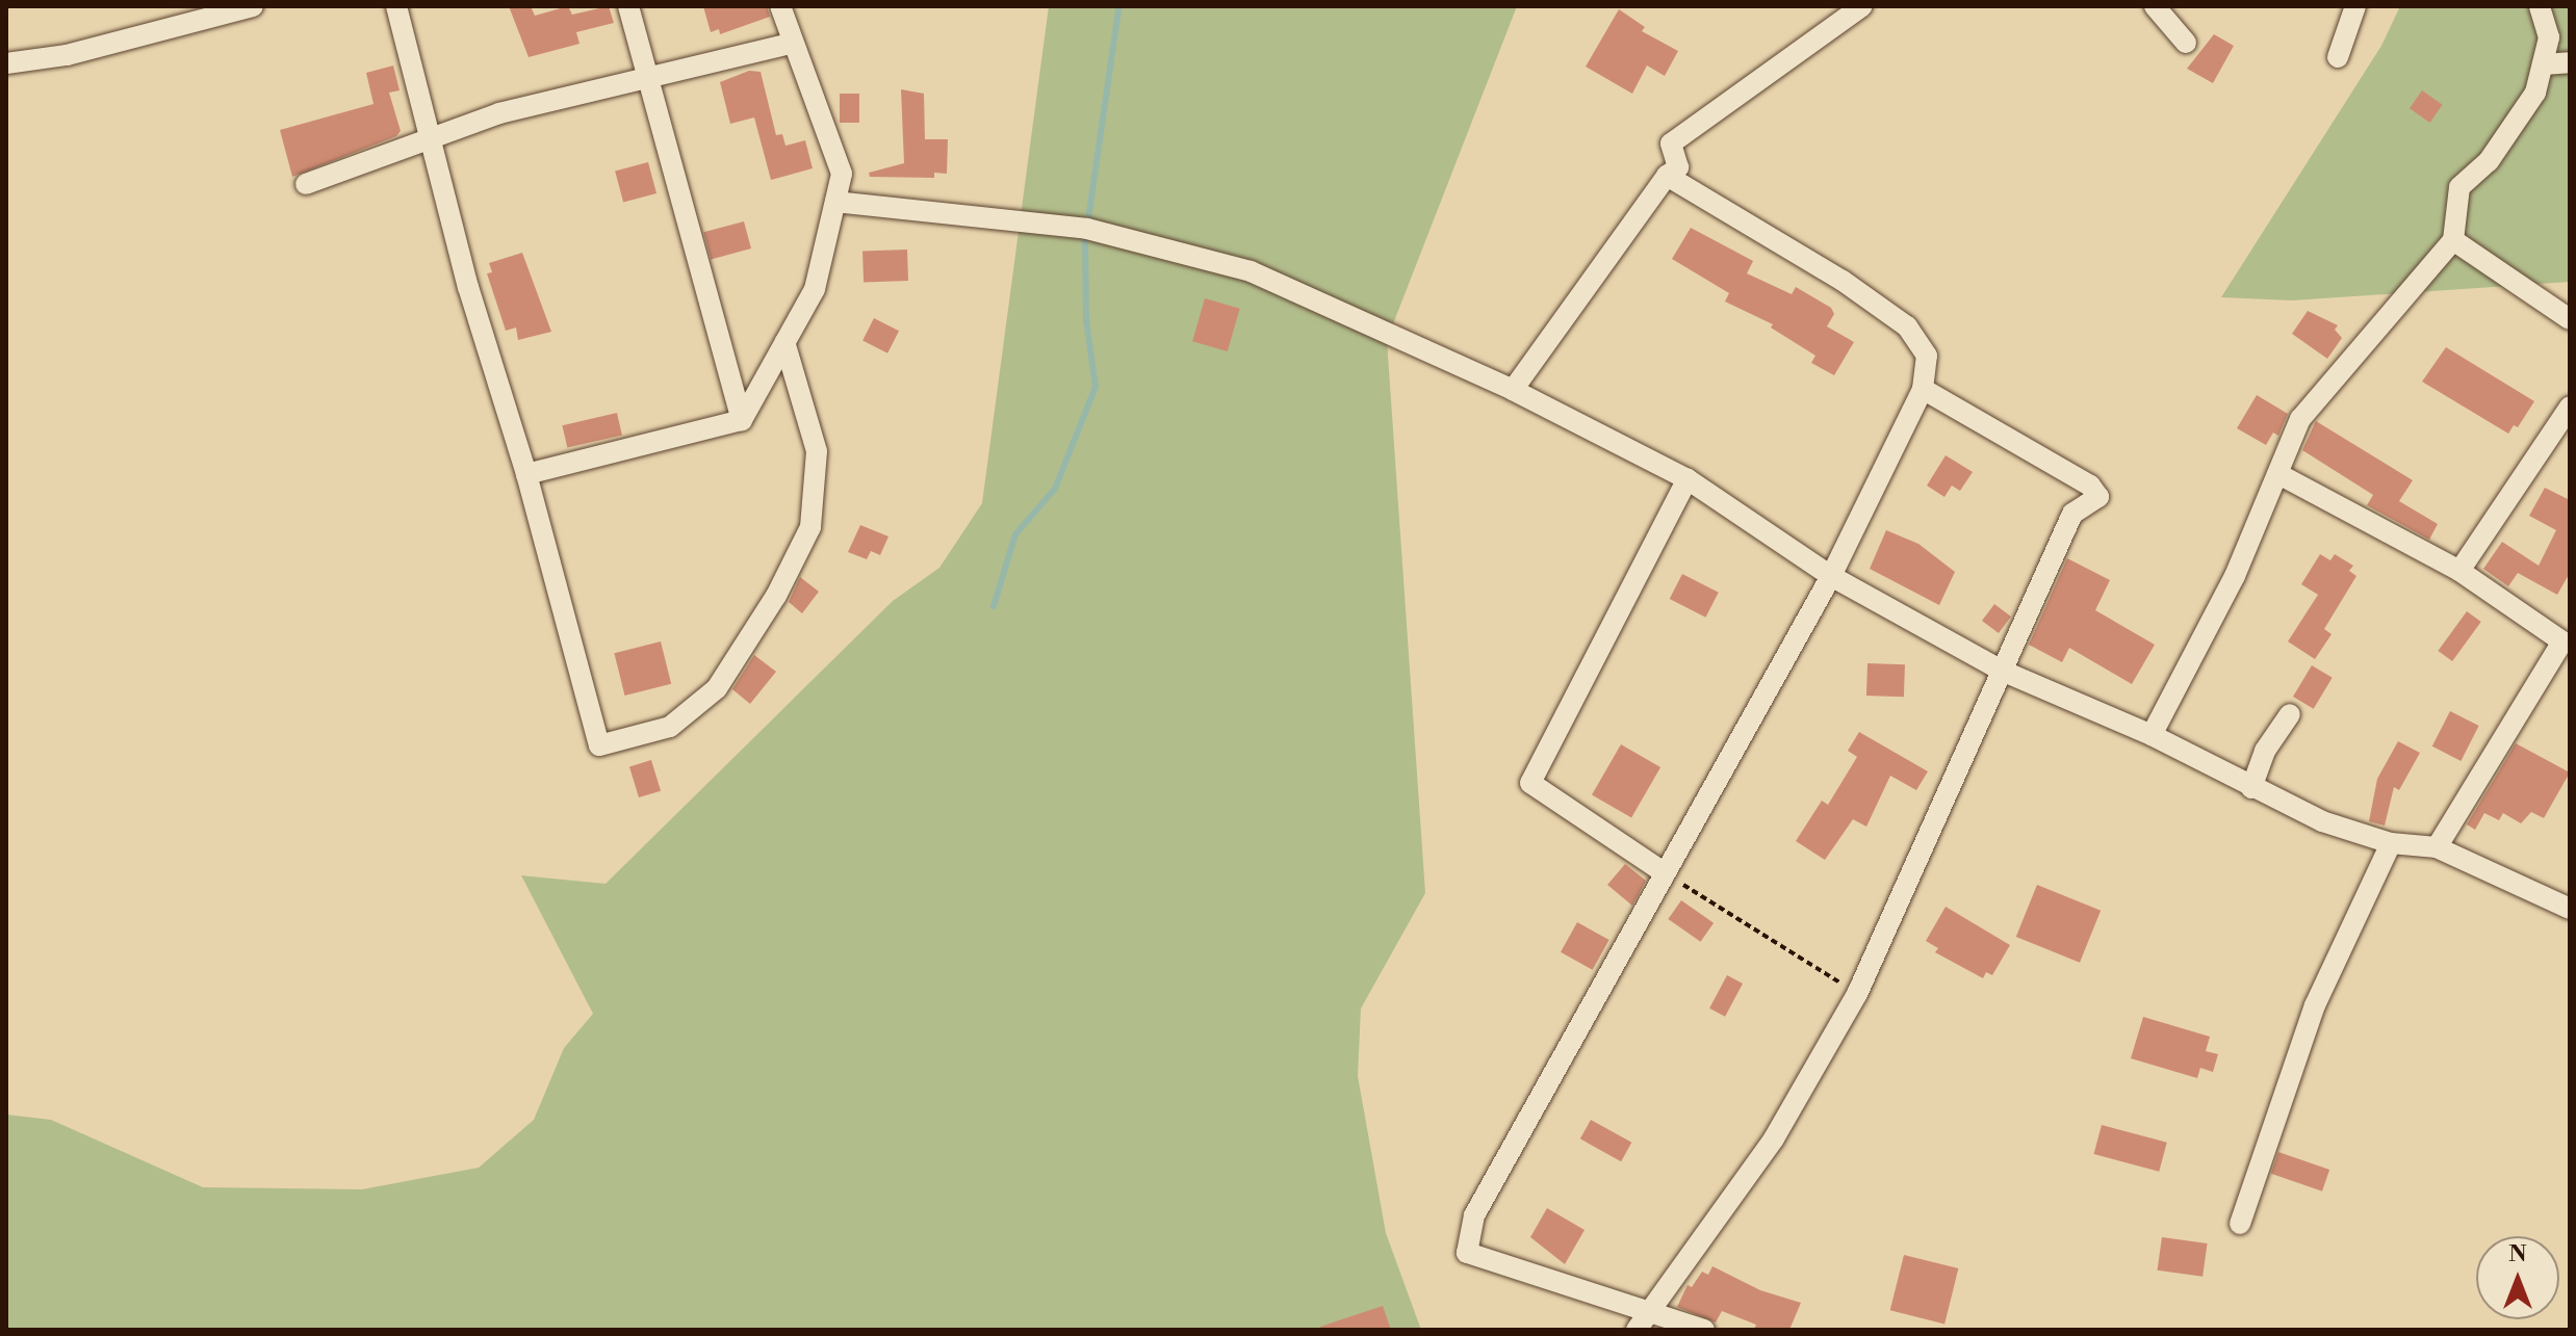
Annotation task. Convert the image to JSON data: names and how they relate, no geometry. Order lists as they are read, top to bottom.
{
  "north": "top"
}
